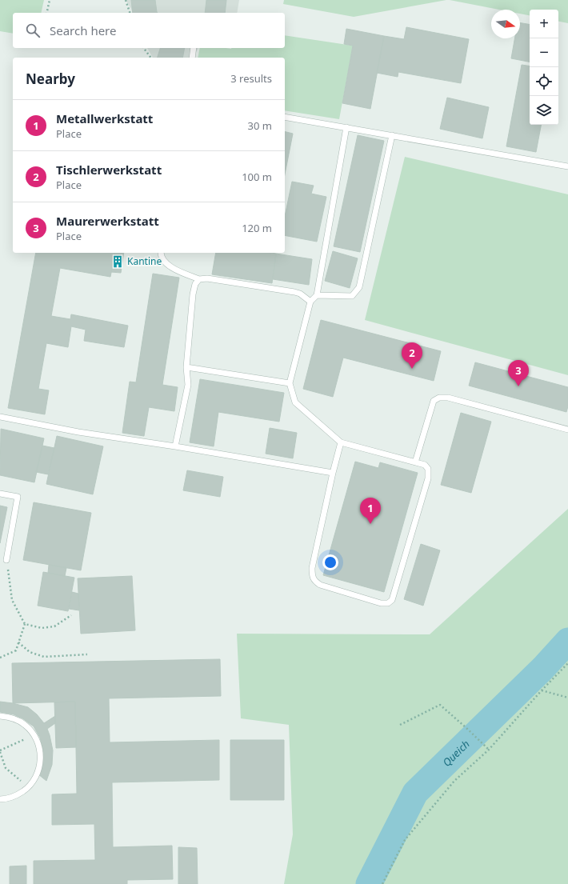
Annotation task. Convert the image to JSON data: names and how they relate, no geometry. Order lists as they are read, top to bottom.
{
  "water": ["Queich"],
  "places": {
    "building": ["Kantine"]
  },
  "north": "right",
  "page": {
    "map_buttons": ["+", "−"],
    "search": "Search here",
    "heading": ["Nearby", "3 results"],
    "list": [
      {
        "mark": "1",
        "name": "Metallwerkstatt",
        "note": "Place",
        "value": "30 m"
      },
      {
        "mark": "2",
        "name": "Tischlerwerkstatt",
        "note": "Place",
        "value": "100 m"
      },
      {
        "mark": "3",
        "name": "Maurerwerkstatt",
        "note": "Place",
        "value": "120 m"
      }
    ],
    "pins": ["2", "3", "1"]
  }
}
